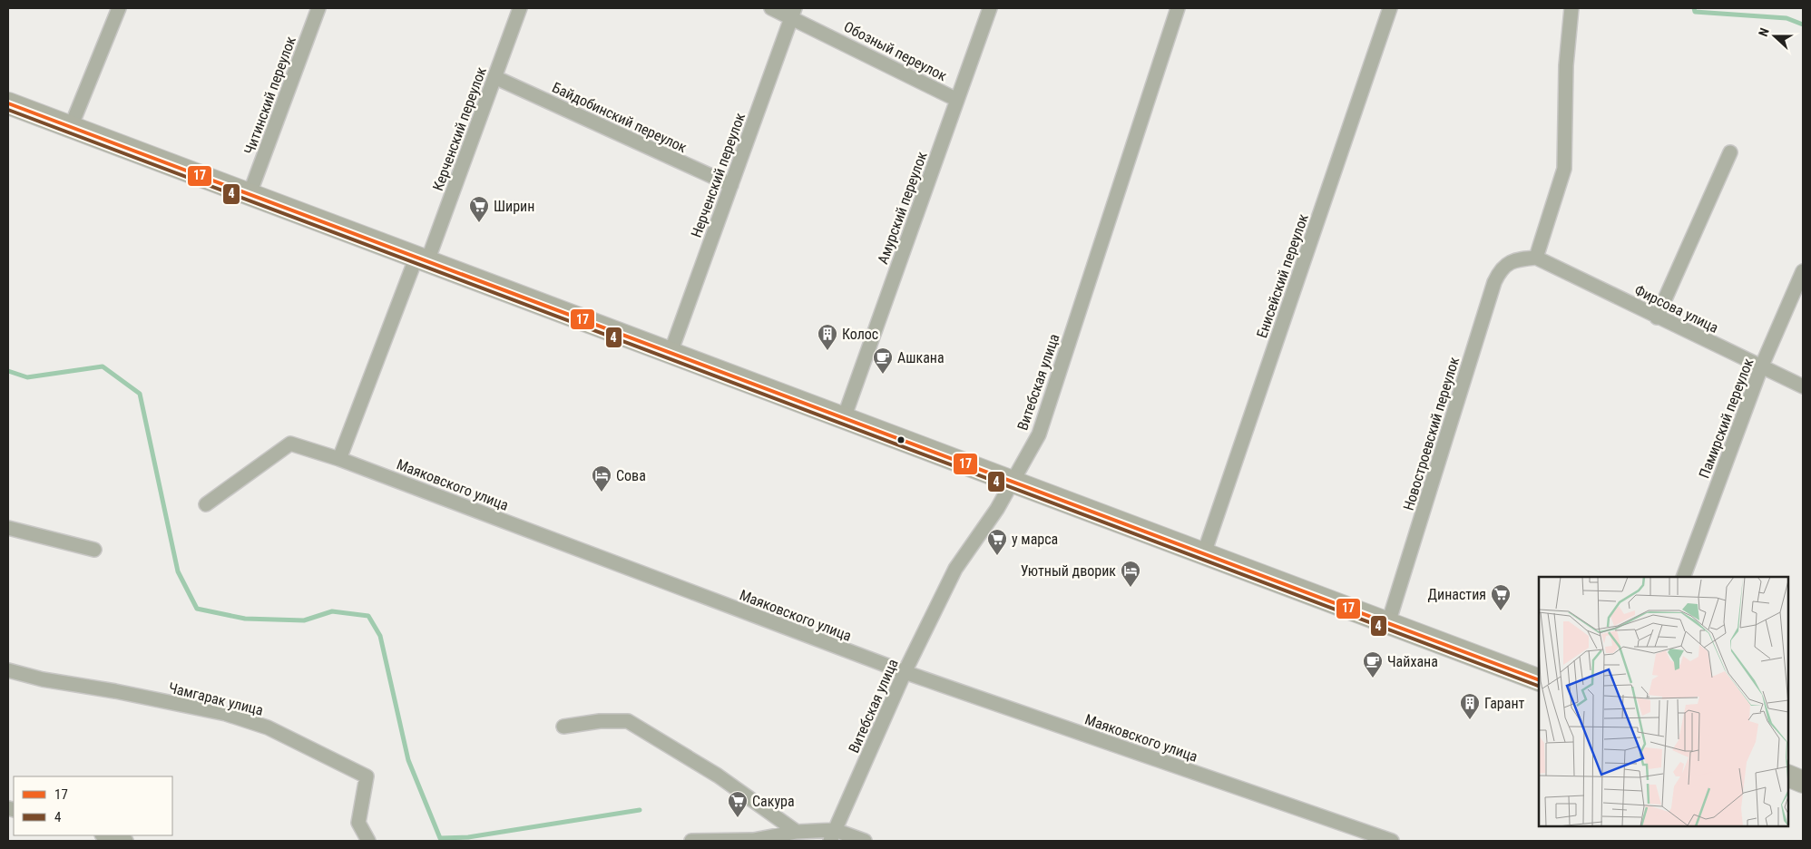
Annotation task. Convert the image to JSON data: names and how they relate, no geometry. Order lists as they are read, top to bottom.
{
  "streets": {
    "street": [
      "Обозный переулок",
      "Читинский переулок",
      "Байдобинский переулок",
      "Керченский переулок",
      "Нерченский переулок",
      "Амурский переулок",
      "Енисейский переулок",
      "Фирсова улица",
      "Витебская улица",
      "Памирский переулок",
      "Новостроевский переулок",
      "Маяковского улица",
      "Чамгарак улица"
    ]
  },
  "crossings": [
    ["Обозный переулок", "Нерченский переулок"],
    ["Обозный переулок", "Амурский переулок"],
    ["Байдобинский переулок", "Керченский переулок"],
    ["Байдобинский переулок", "Нерченский переулок"],
    ["Керченский переулок", "Маяковского улица"],
    ["Фирсова улица", "Памирский переулок"],
    ["Фирсова улица", "Новостроевский переулок"],
    ["Витебская улица", "Маяковского улица"]
  ],
  "places": {
    "supermarket": [
      "Ширин",
      "у марса",
      "Династия",
      "Сакура"
    ],
    "building": ["Колос", "Гарант"],
    "cafe": ["Ашкана", "Чайхана"],
    "hotel": ["Сова", "Уютный дворик"]
  },
  "lines": ["transit line 17", "transit line 4"],
  "legend": ["17", "4"],
  "north": "left"
}
